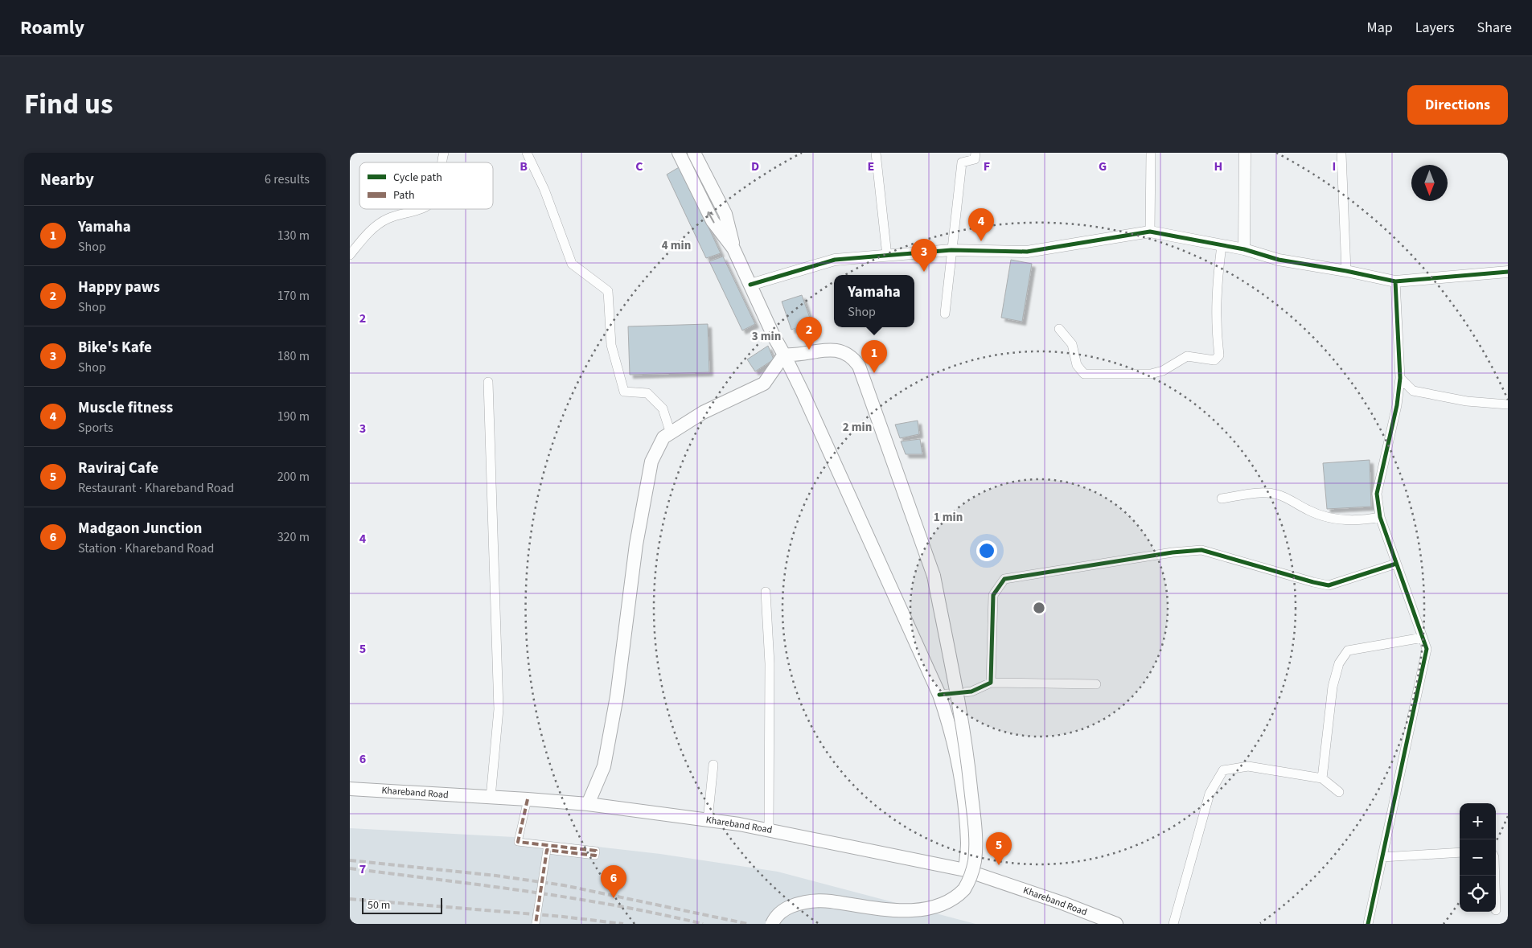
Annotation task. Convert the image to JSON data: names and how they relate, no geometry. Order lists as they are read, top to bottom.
{
  "streets": {
    "main road": ["Khareband Road"]
  },
  "legend": ["Cycle path", "Path"],
  "scale_bar": "50 m",
  "north": "bottom",
  "page": {
    "header": "Roamly",
    "nav": ["Map", "Layers", "Share"],
    "title": "Find us",
    "buttons": "Directions",
    "heading": ["Nearby", "6 results"],
    "list": [
      {
        "mark": "1",
        "name": "Yamaha",
        "note": "Shop",
        "value": "130 m"
      },
      {
        "mark": "2",
        "name": "Happy paws",
        "note": "Shop",
        "value": "170 m"
      },
      {
        "mark": "3",
        "name": "Bike's Kafe",
        "note": "Shop",
        "value": "180 m"
      },
      {
        "mark": "4",
        "name": "Muscle fitness",
        "note": "Sports",
        "value": "190 m"
      },
      {
        "mark": "5",
        "name": "Raviraj Cafe",
        "note": "Restaurant · Khareband Road",
        "value": "200 m"
      },
      {
        "mark": "6",
        "name": "Madgaon Junction",
        "note": "Station · Khareband Road",
        "value": "320 m"
      }
    ],
    "pins": [
      "4",
      "3",
      "2",
      "1",
      "5",
      "6"
    ],
    "popup": ["Yamaha", "Shop"],
    "map_buttons": ["+", "−"],
    "scale": "50 m"
  },
  "grid": {
    "columns": [
      "B",
      "C",
      "D",
      "E",
      "F",
      "G",
      "H",
      "I"
    ],
    "rows": [
      "2",
      "3",
      "4",
      "5",
      "6",
      "7"
    ]
  },
  "rings": [
    "4 min",
    "3 min",
    "2 min",
    "1 min"
  ]
}
